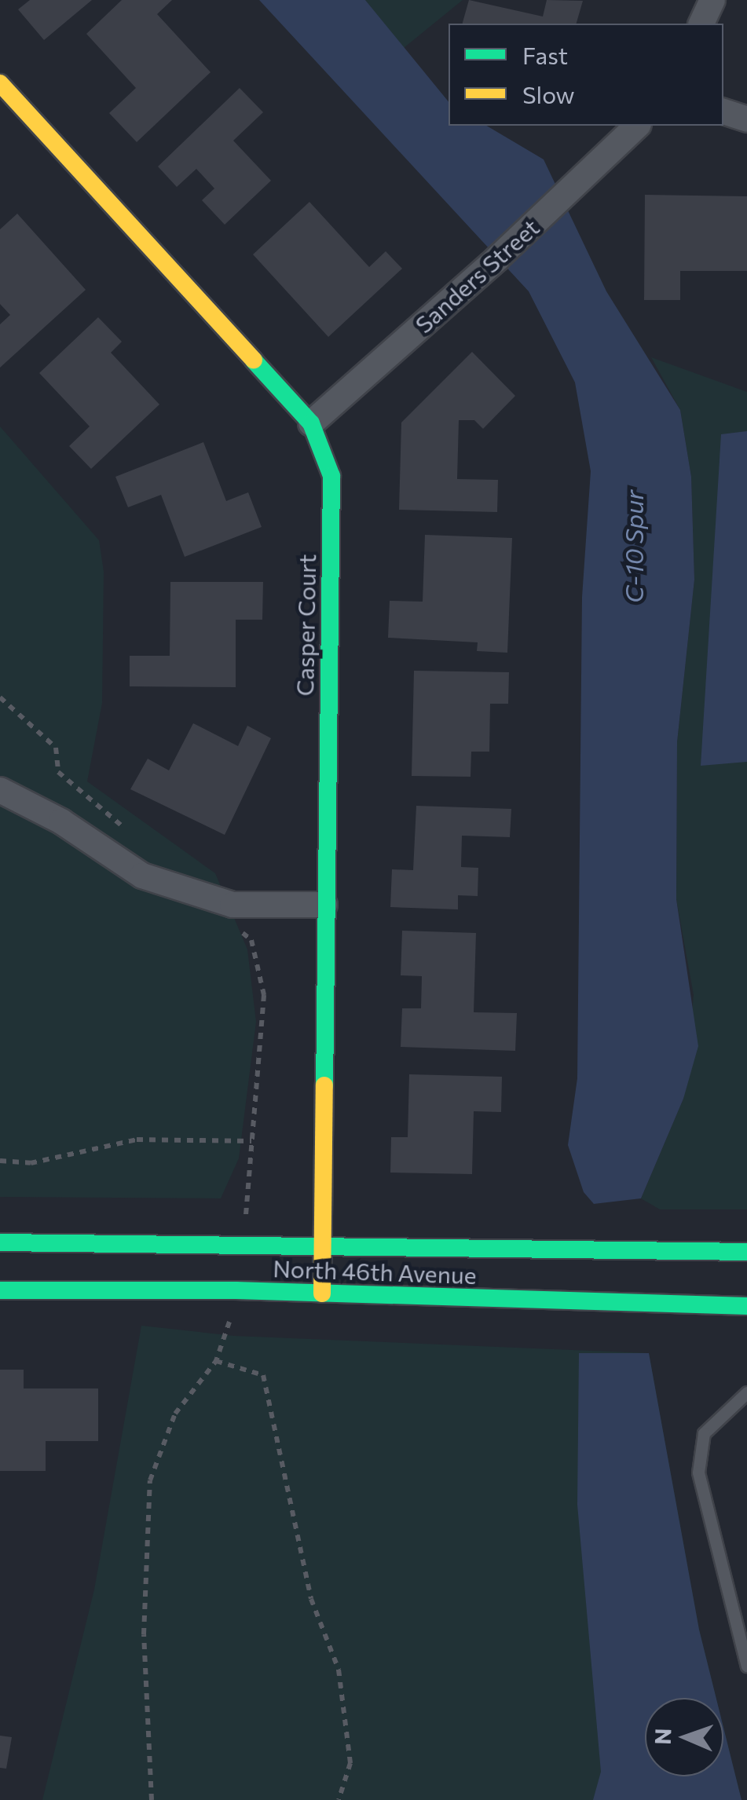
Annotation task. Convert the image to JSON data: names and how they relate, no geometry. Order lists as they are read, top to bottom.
{
  "streets": {
    "street": ["Sanders Street", "Casper Court", "North 46th Avenue"]
  },
  "crossings": [
    ["Sanders Street", "Casper Court"],
    ["Casper Court", "North 46th Avenue"]
  ],
  "water": ["C-10 Spur"],
  "legend": ["Fast", "Slow"],
  "north": "left"
}
